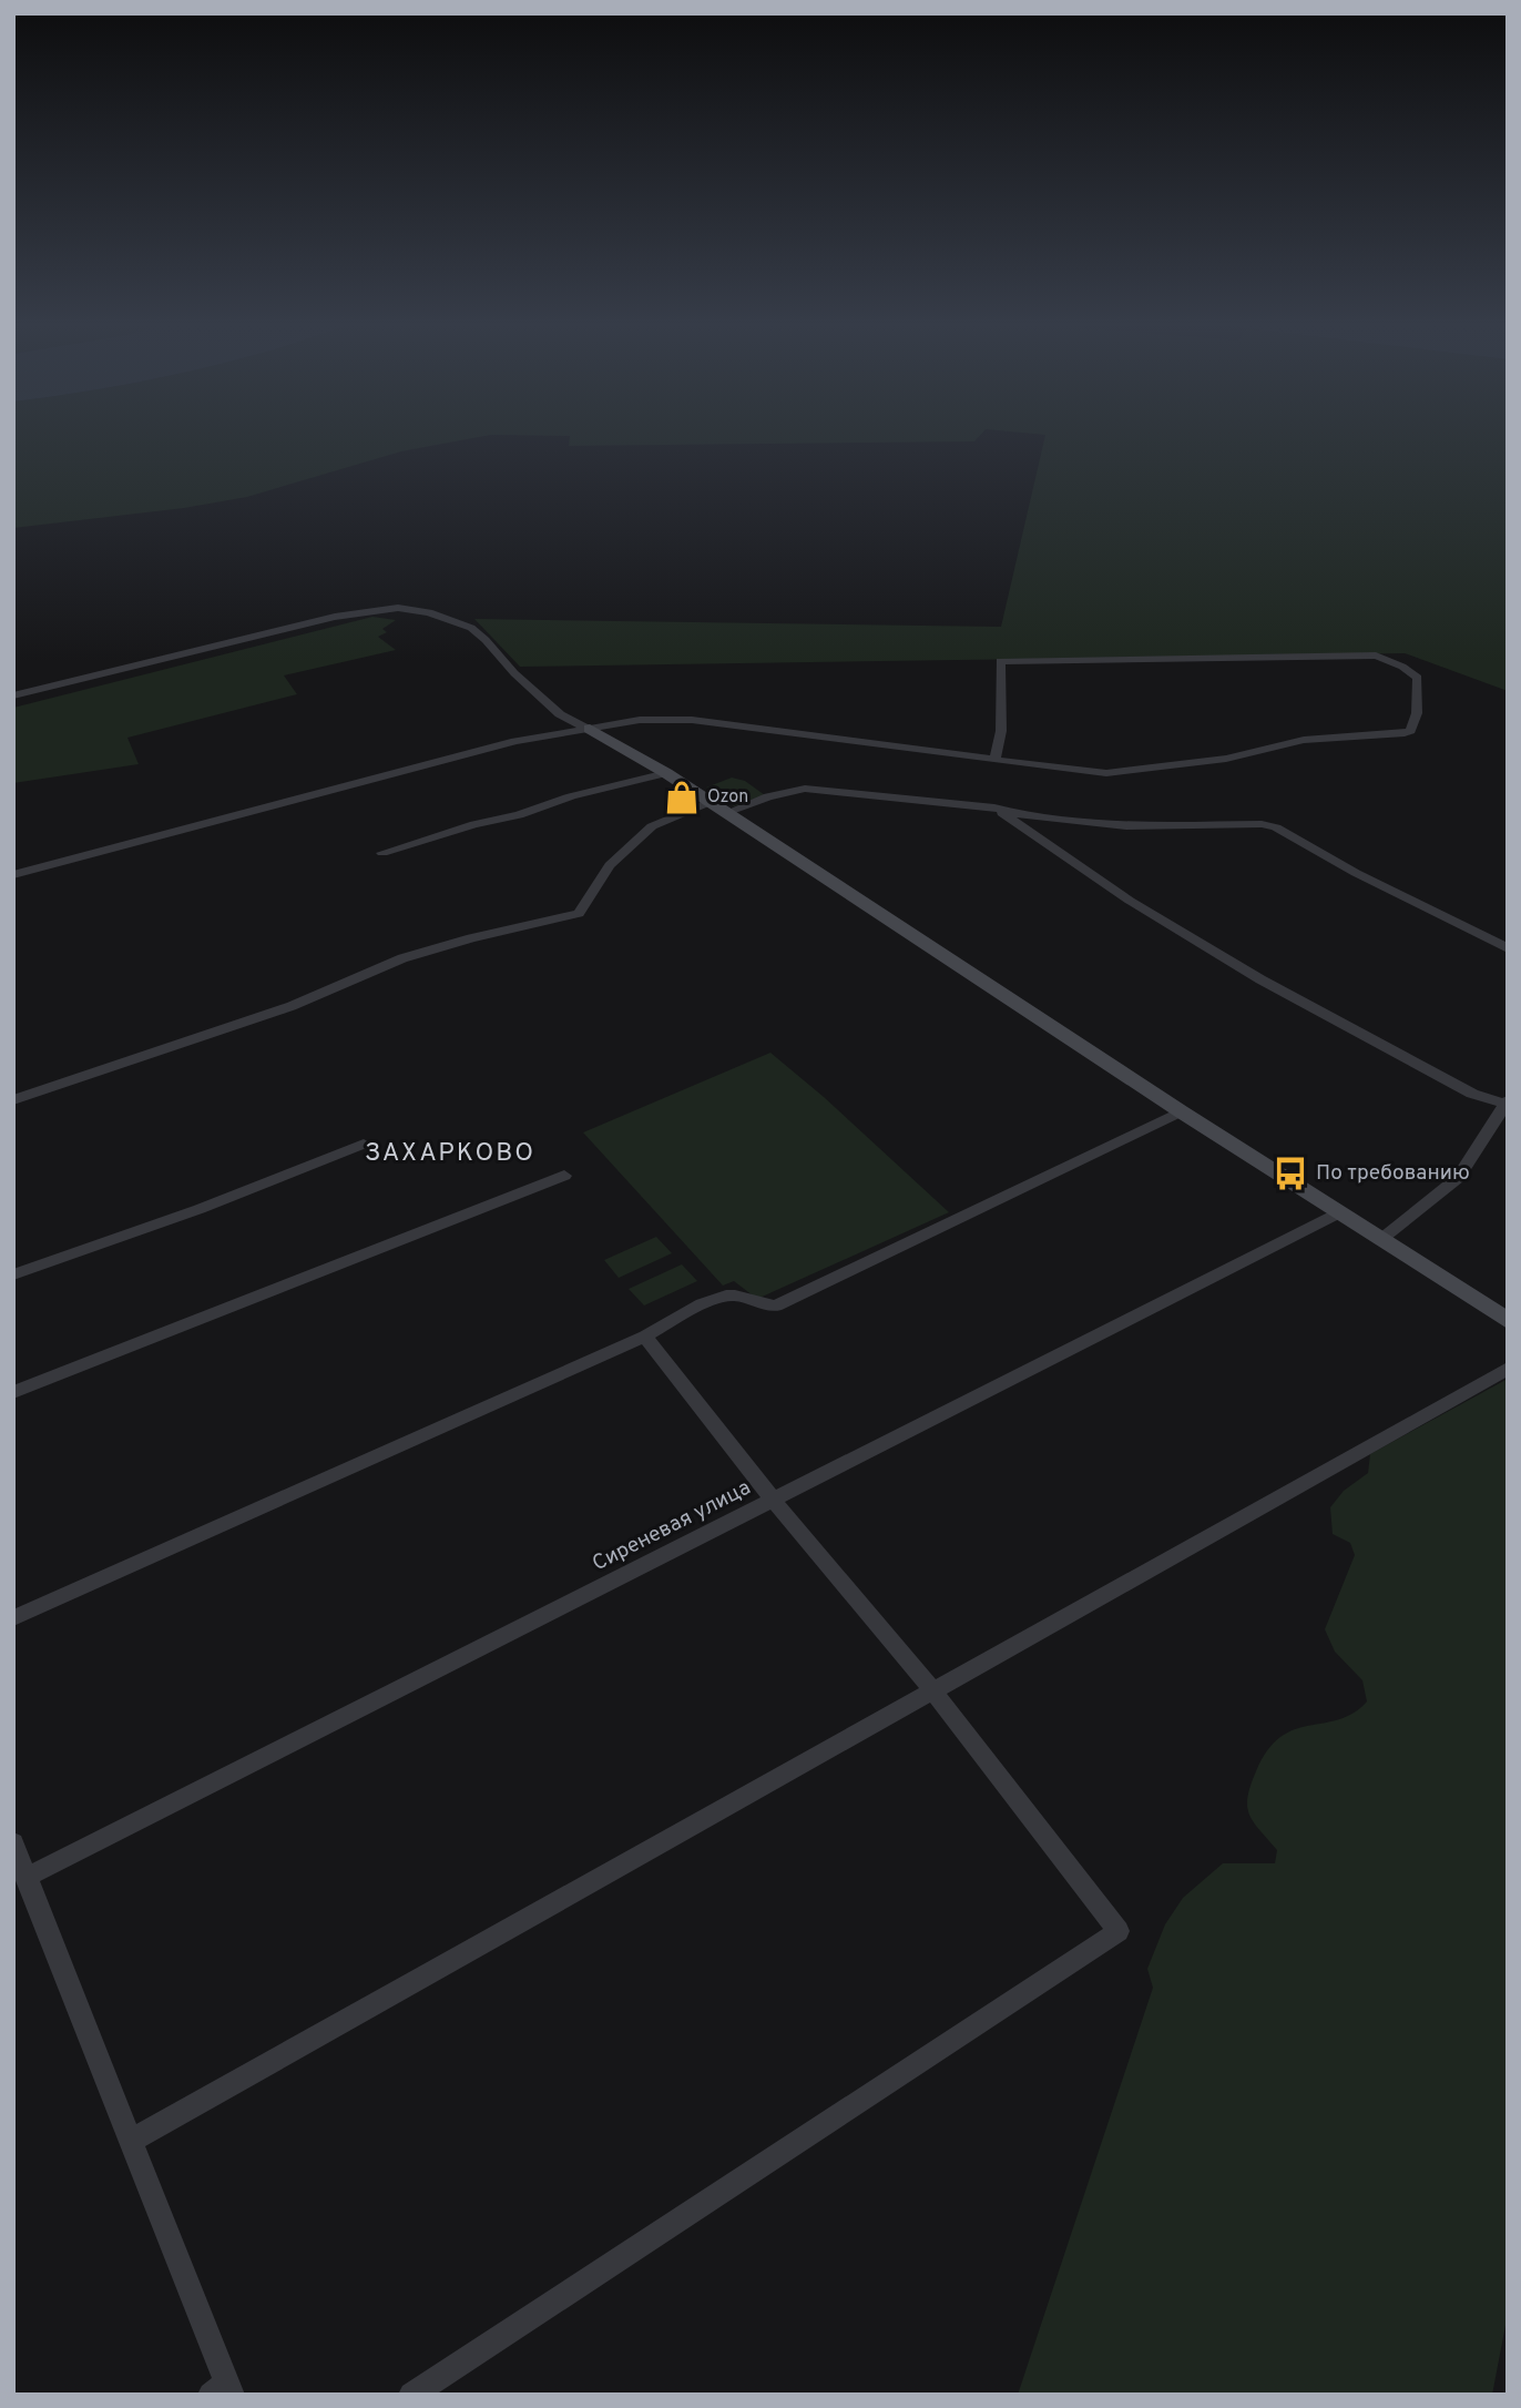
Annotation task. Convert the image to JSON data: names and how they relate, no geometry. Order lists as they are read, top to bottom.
{
  "streets": {
    "street": ["Сиреневая улица"]
  },
  "districts": ["ЗАХАРКОВО"],
  "places": {
    "shop": ["Ozon"],
    "bus stop": ["По требованию"]
  }
}
